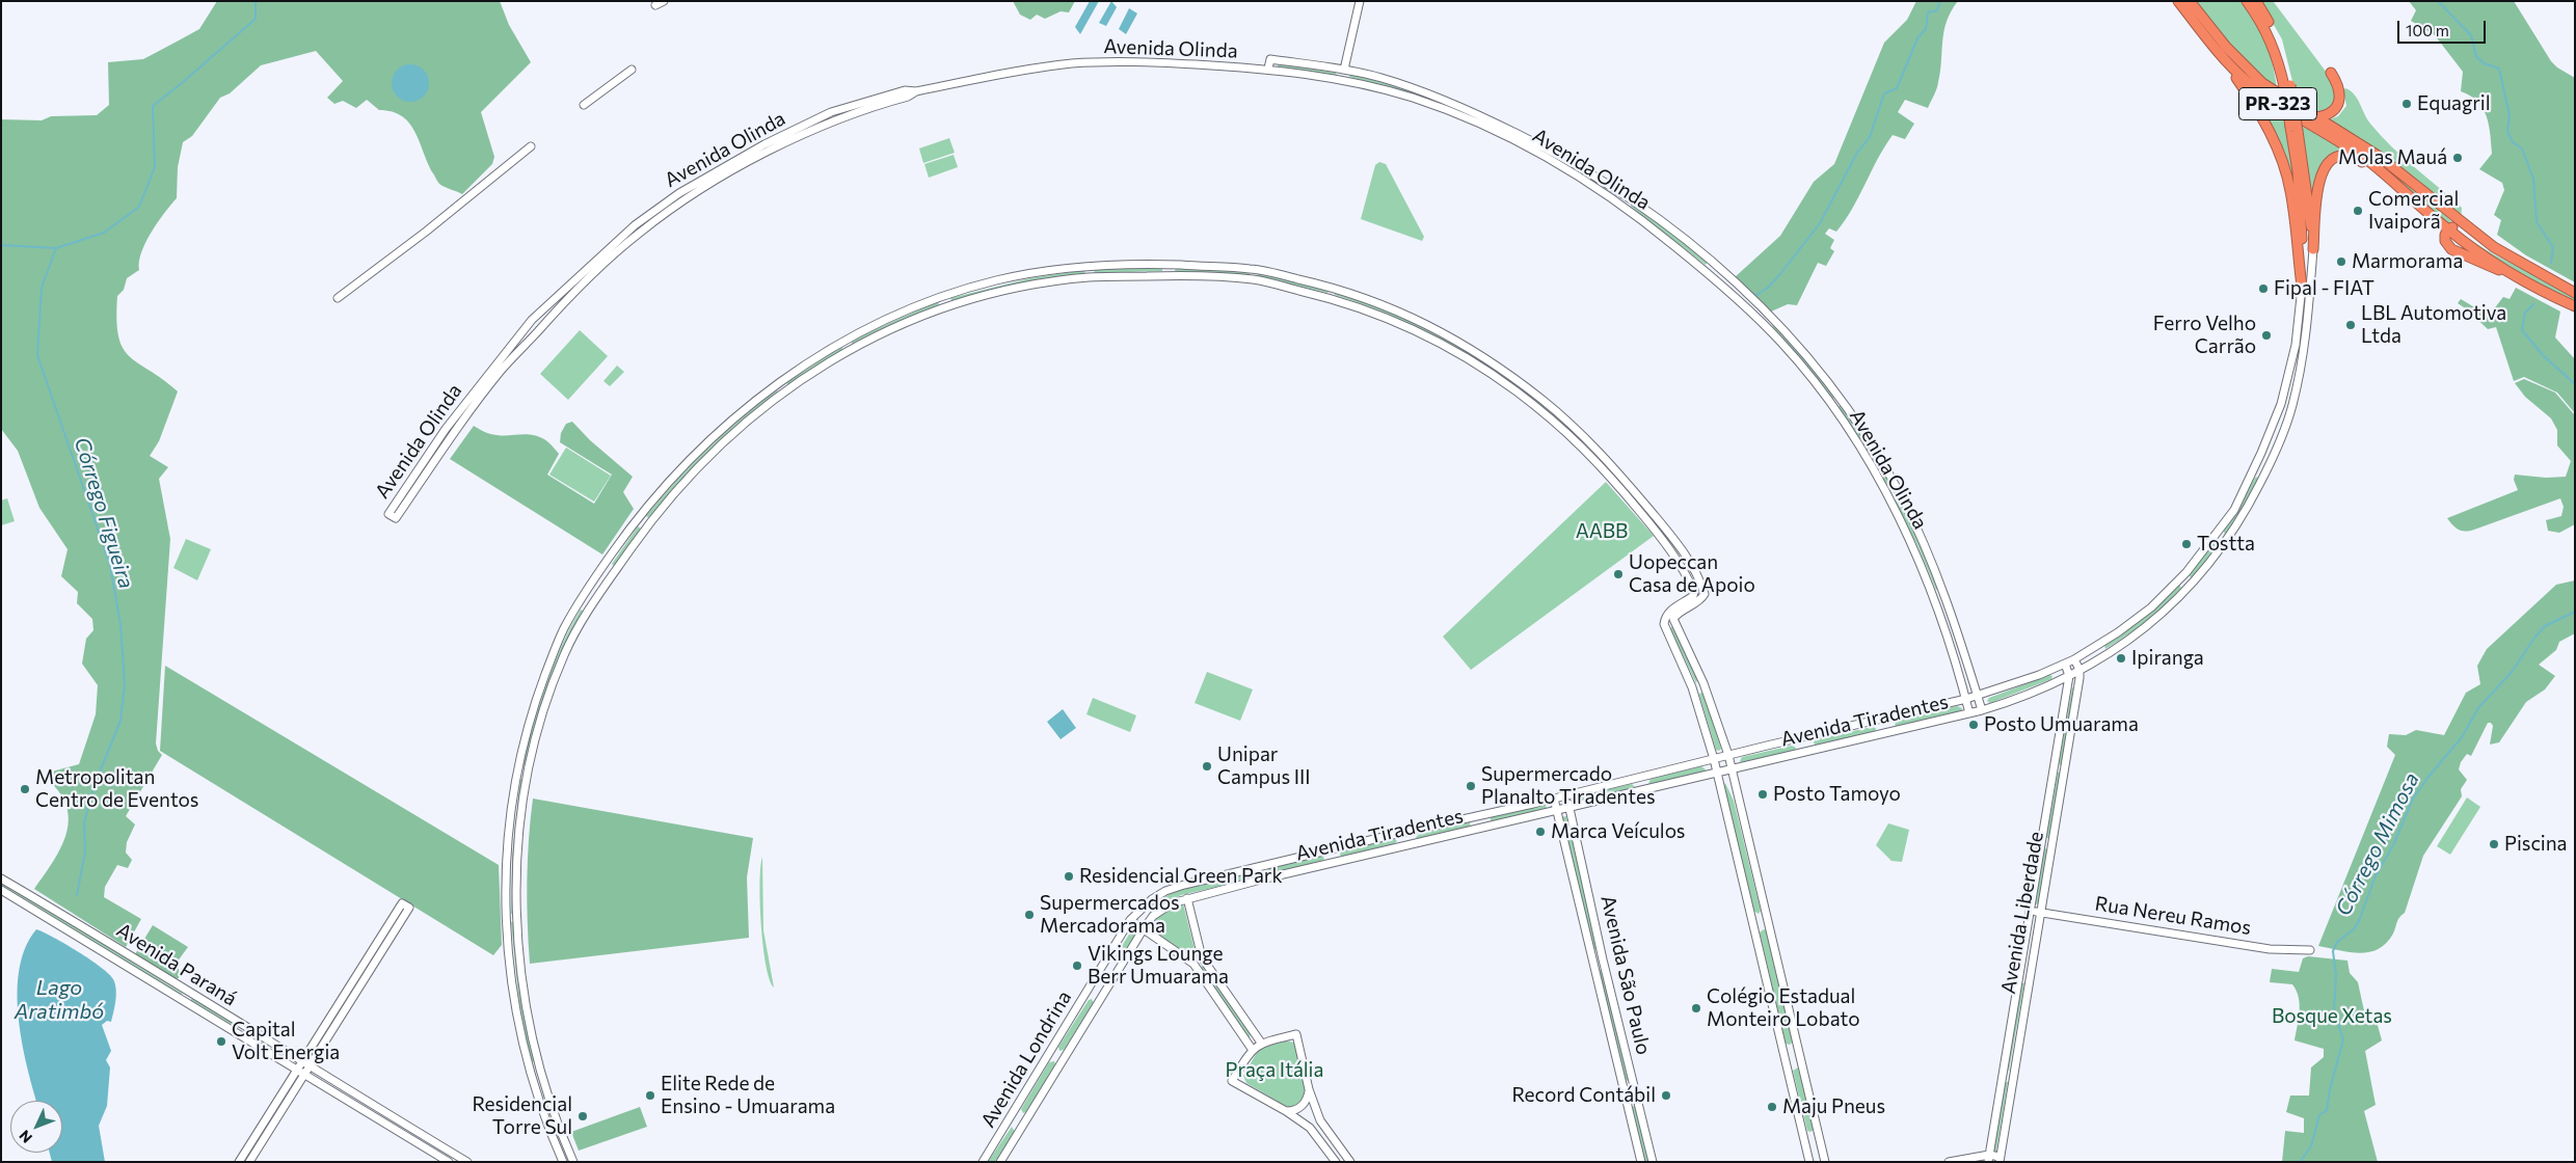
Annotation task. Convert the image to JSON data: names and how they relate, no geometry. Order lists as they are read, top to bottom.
{
  "streets": {
    "highway": ["PR-323"],
    "street": [
      "Avenida Olinda",
      "Avenida Tiradentes",
      "Avenida Liberdade",
      "Rua Nereu Ramos",
      "Avenida Paraná",
      "Avenida São Paulo",
      "Avenida Londrina"
    ]
  },
  "crossings": [
    ["Avenida Olinda", "Avenida Tiradentes"],
    ["Avenida Tiradentes", "Avenida Liberdade"],
    ["Avenida Tiradentes", "Avenida São Paulo"],
    ["Avenida Tiradentes", "Avenida Londrina"],
    ["Avenida Liberdade", "Rua Nereu Ramos"]
  ],
  "water": ["Córrego Figueira", "Córrego Mimosa", "Lago Aratimbó"],
  "parks": ["AABB", "Bosque Xetas", "Praça Itália"],
  "places": [
    "Equagril",
    "Molas Mauá",
    "Comercial Ivaiporã",
    "Marmorama",
    "Fipal - FIAT",
    "LBL Automotiva Ltda",
    "Ferro Velho Carrão",
    "Tostta",
    "Uopeccan Casa de Apoio",
    "Ipiranga",
    "Posto Umuarama",
    "Unipar Campus III",
    "Supermercado Planalto Tiradentes",
    "Metropolitan Centro de Eventos",
    "Posto Tamoyo",
    "Marca Veículos",
    "Piscina",
    "Residencial Green Park",
    "Supermercados Mercadorama",
    "Vikings Lounge Berr Umuarama",
    "Colégio Estadual Monteiro Lobato",
    "Capital Volt Energia",
    "Elite Rede de Ensino - Umuarama",
    "Record Contábil",
    "Maju Pneus",
    "Residencial Torre Sul"
  ],
  "scale_bar": "100 m",
  "north": "bottom left"
}
